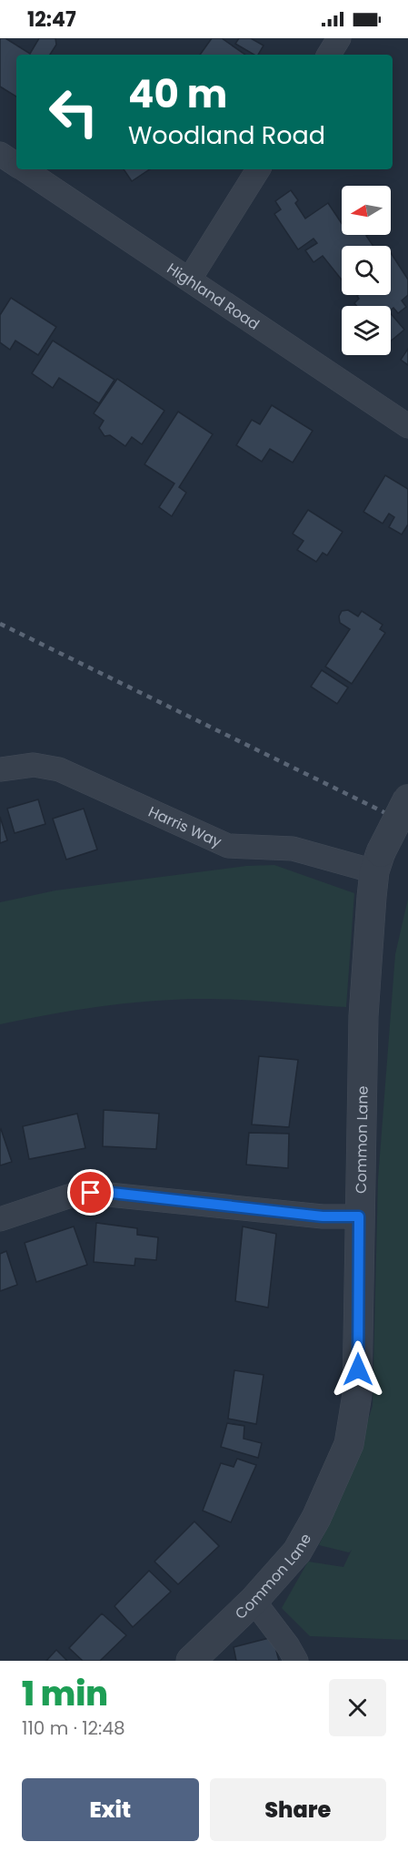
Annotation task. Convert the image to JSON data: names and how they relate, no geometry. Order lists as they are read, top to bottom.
{
  "streets": {
    "street": ["Highland Road", "Harris Way", "Common Lane"]
  },
  "crossings": [
    ["Harris Way", "Common Lane"]
  ],
  "north": "left",
  "page": {
    "status": "12:47",
    "turn": ["40 m", "Woodland Road"],
    "heading": ["1 min", "110 m · 12:48"],
    "buttons": ["Exit", "Share"]
  }
}
